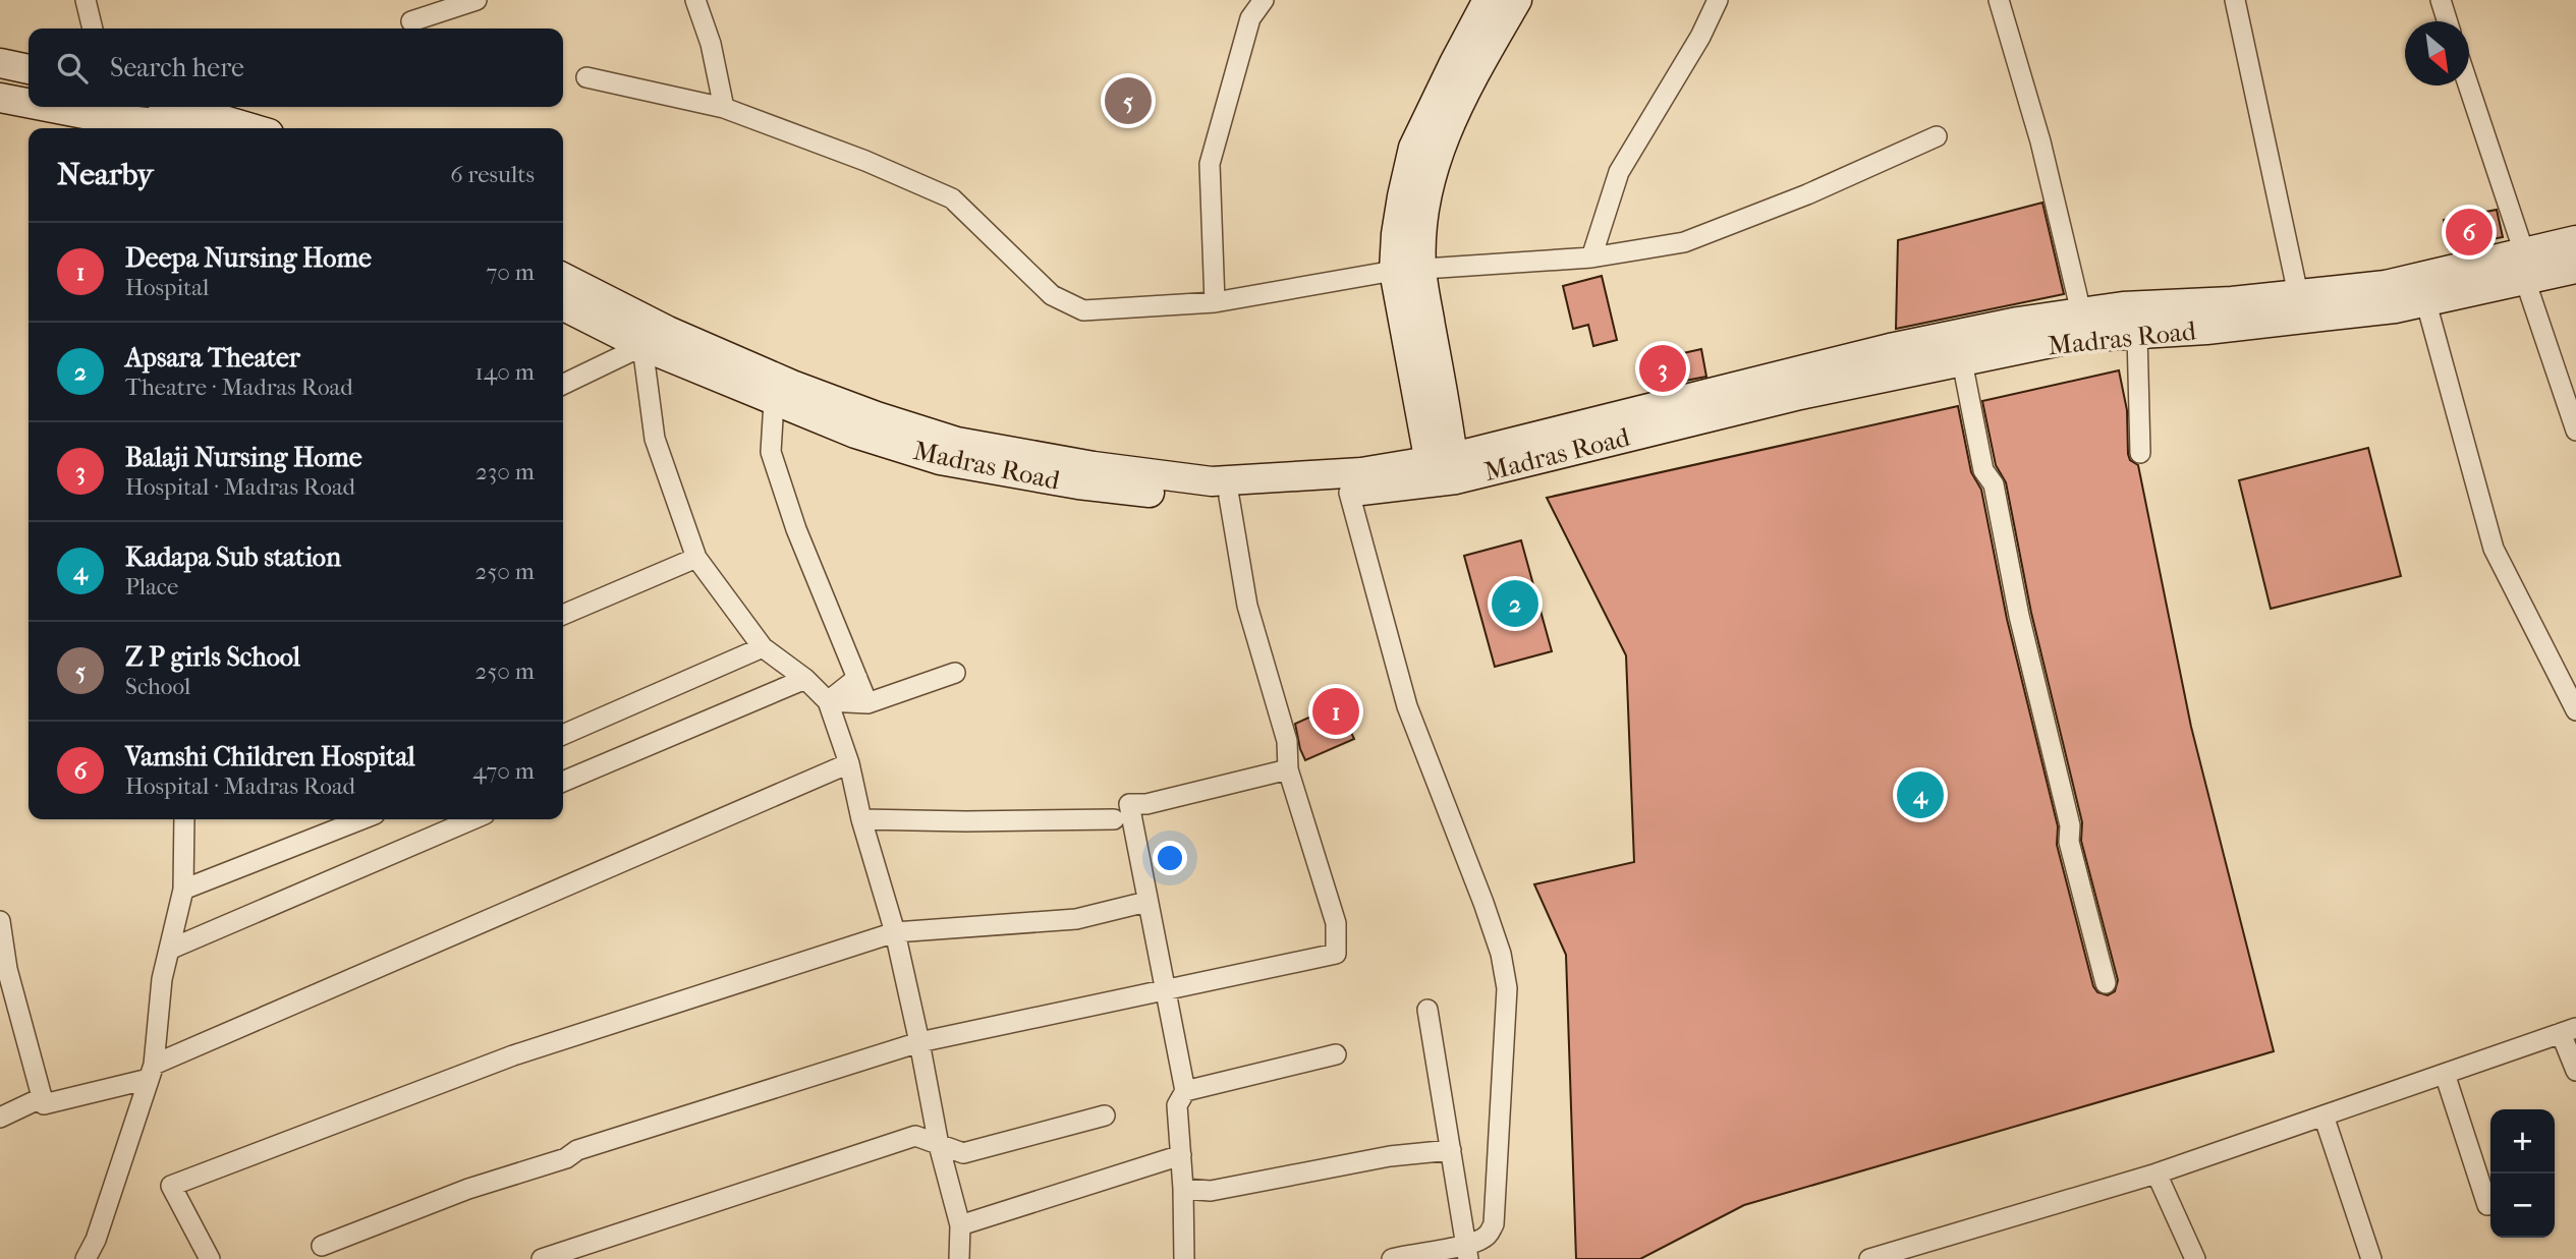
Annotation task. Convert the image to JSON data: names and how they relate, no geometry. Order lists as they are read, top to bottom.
{
  "streets": {
    "main road": ["Madras Road"]
  },
  "north": "bottom right",
  "page": {
    "search": "Search here",
    "pins": [
      "5",
      "6",
      "3",
      "2",
      "1",
      "4"
    ],
    "heading": ["Nearby", "6 results"],
    "list": [
      {
        "mark": "1",
        "name": "Deepa Nursing Home",
        "note": "Hospital",
        "value": "70 m"
      },
      {
        "mark": "2",
        "name": "Apsara Theater",
        "note": "Theatre · Madras Road",
        "value": "140 m"
      },
      {
        "mark": "3",
        "name": "Balaji Nursing Home",
        "note": "Hospital · Madras Road",
        "value": "230 m"
      },
      {
        "mark": "4",
        "name": "Kadapa Sub station",
        "note": "Place",
        "value": "250 m"
      },
      {
        "mark": "5",
        "name": "Z P girls School",
        "note": "School",
        "value": "250 m"
      },
      {
        "mark": "6",
        "name": "Vamshi Children Hospital",
        "note": "Hospital · Madras Road",
        "value": "470 m"
      }
    ],
    "map_buttons": ["+", "−"]
  }
}
